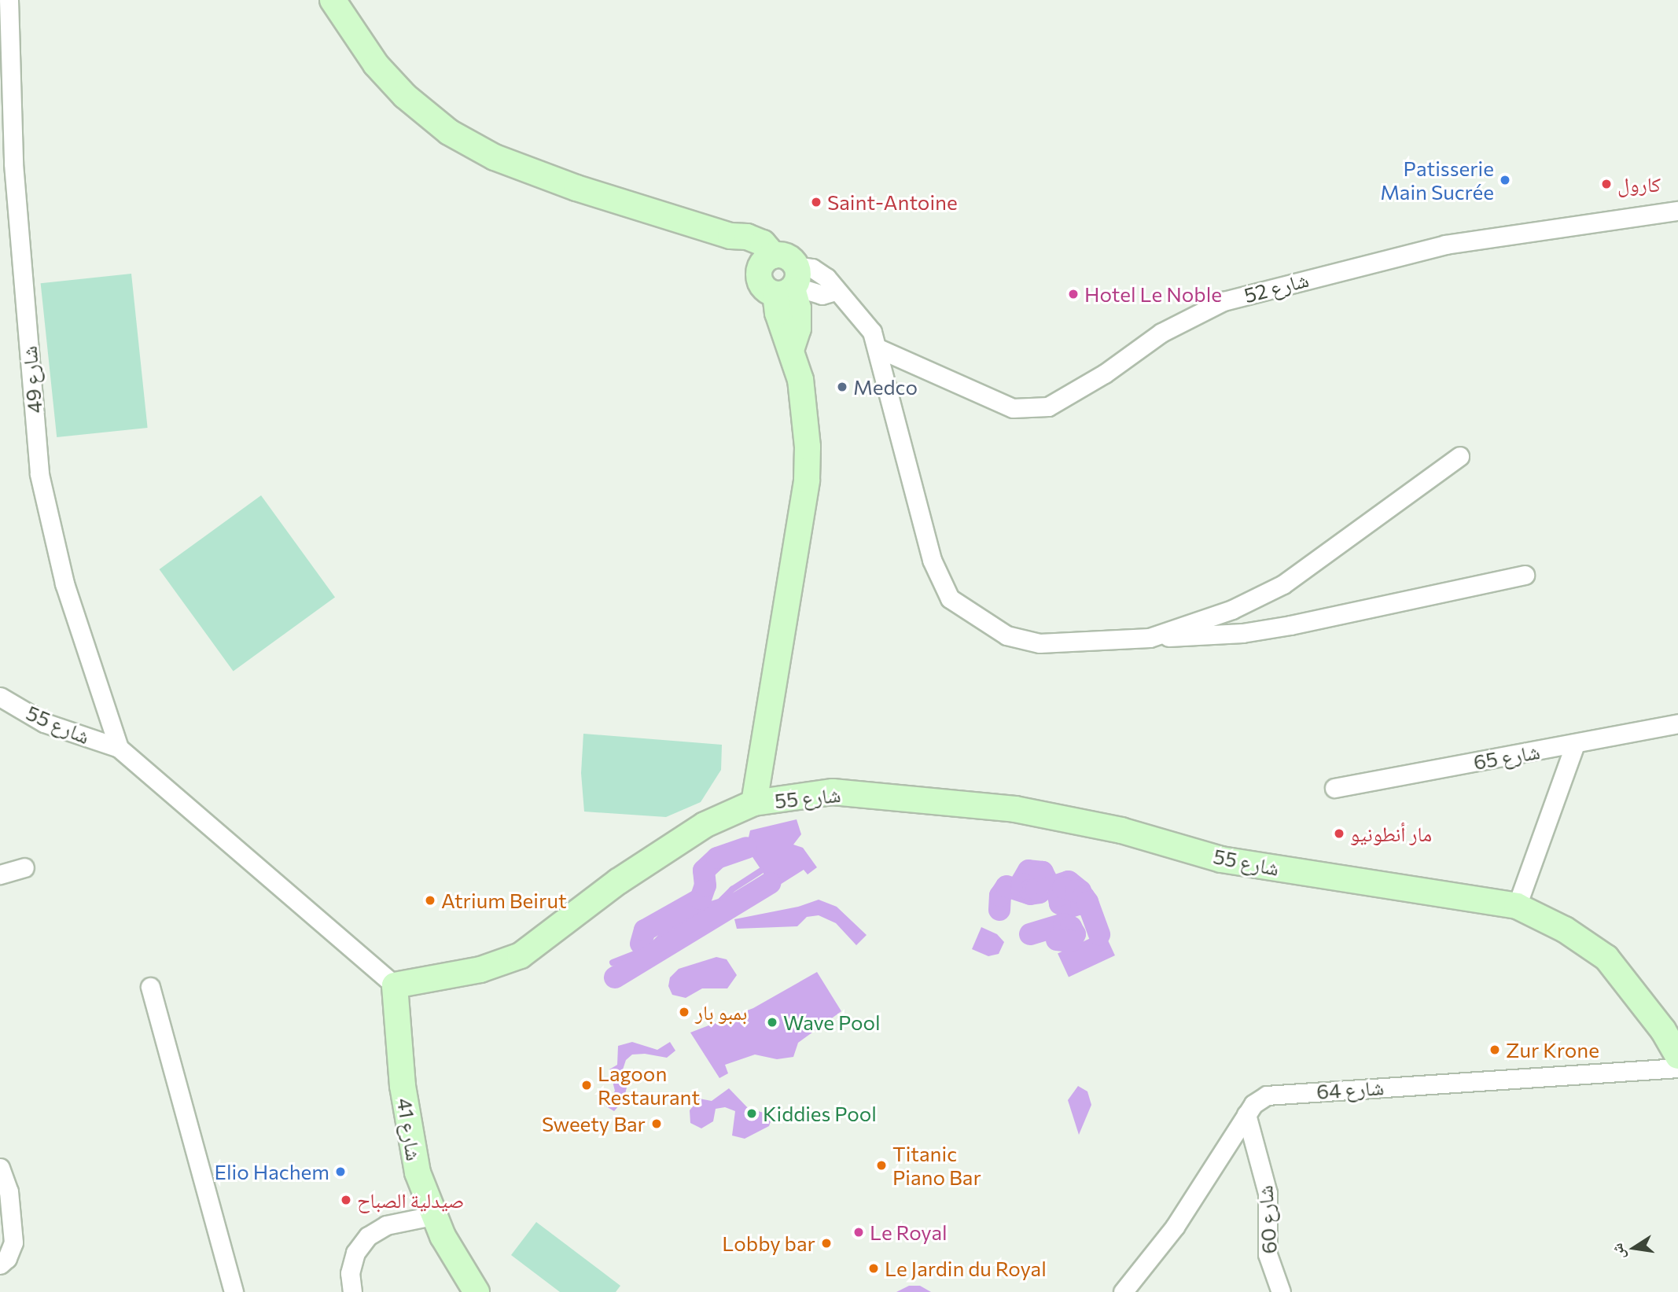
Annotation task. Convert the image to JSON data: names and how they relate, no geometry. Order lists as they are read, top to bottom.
{
  "streets": {
    "street": [
      "شارع 52",
      "شارع 49",
      "شارع 55",
      "شارع 65",
      "شارع 64",
      "شارع 41",
      "شارع 60"
    ]
  },
  "crossings": [
    ["شارع 49", "شارع 55"],
    ["شارع 55", "شارع 41"],
    ["شارع 64", "شارع 60"]
  ],
  "places": [
    "Patisserie Main Sucrée",
    "كارول",
    "Saint-Antoine",
    "Hotel Le Noble",
    "Medco",
    "مار أنطونيو",
    "Atrium Beirut",
    "بمبو بار",
    "Wave Pool",
    "Zur Krone",
    "Lagoon Restaurant",
    "Kiddies Pool",
    "Sweety Bar",
    "Titanic Piano Bar",
    "Elio Hachem",
    "صيدلية الصباح",
    "Le Royal",
    "Lobby bar",
    "Le Jardin du Royal"
  ],
  "north": "left"
}
